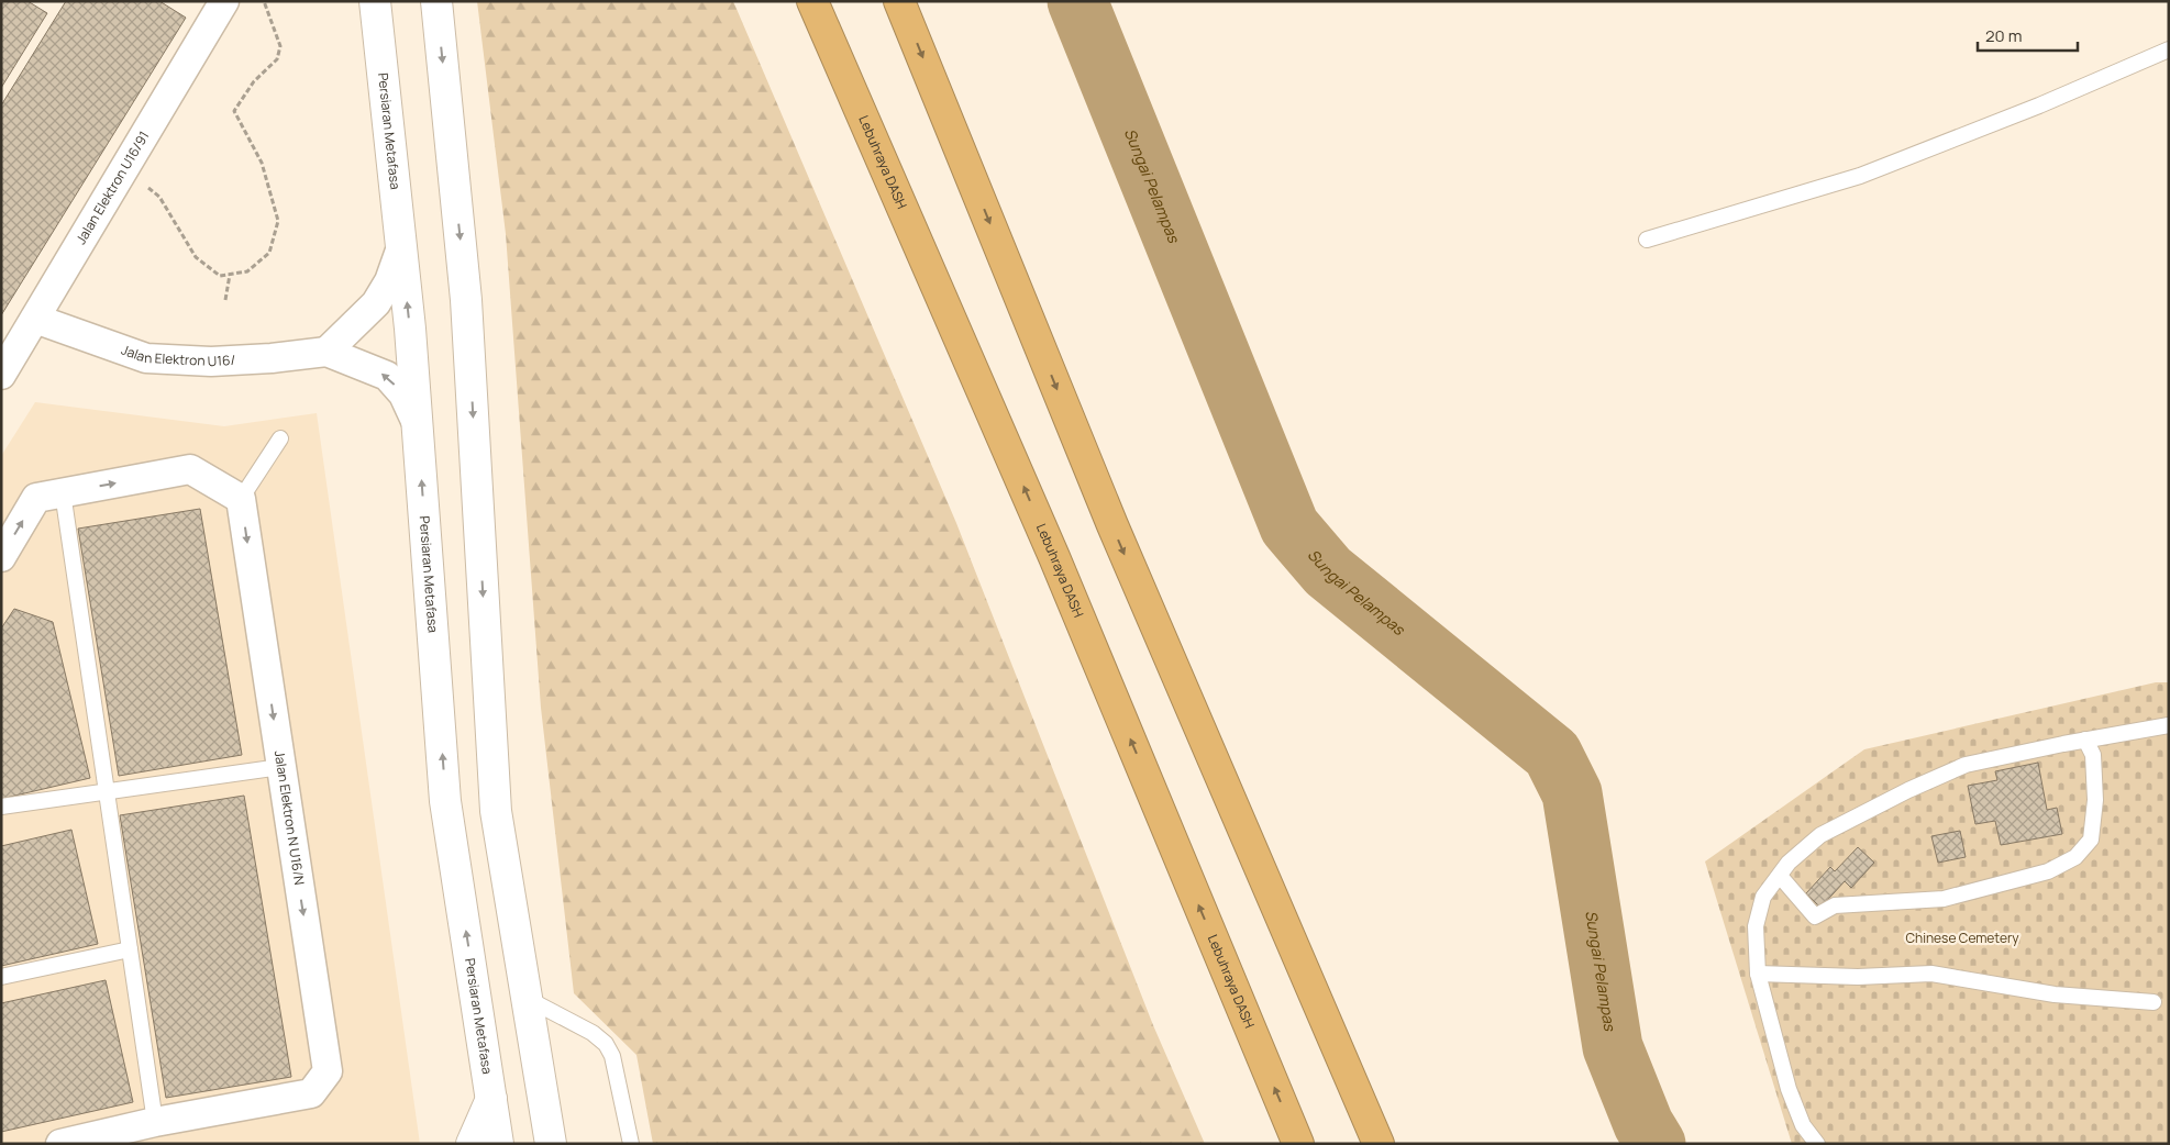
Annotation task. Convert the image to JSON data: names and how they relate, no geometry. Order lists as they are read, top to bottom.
{
  "streets": {
    "highway": ["Lebuhraya DASH"],
    "street": [
      "Persiaran Metafasa",
      "Jalan Elektron U16/91",
      "Jalan Elektron U16/",
      "Jalan Elektron N U16/N"
    ]
  },
  "crossings": [
    ["Jalan Elektron U16/91", "Jalan Elektron U16/"]
  ],
  "water": ["Sungai Pelampas"],
  "parks": ["Chinese Cemetery"],
  "scale_bar": "20 m"
}
